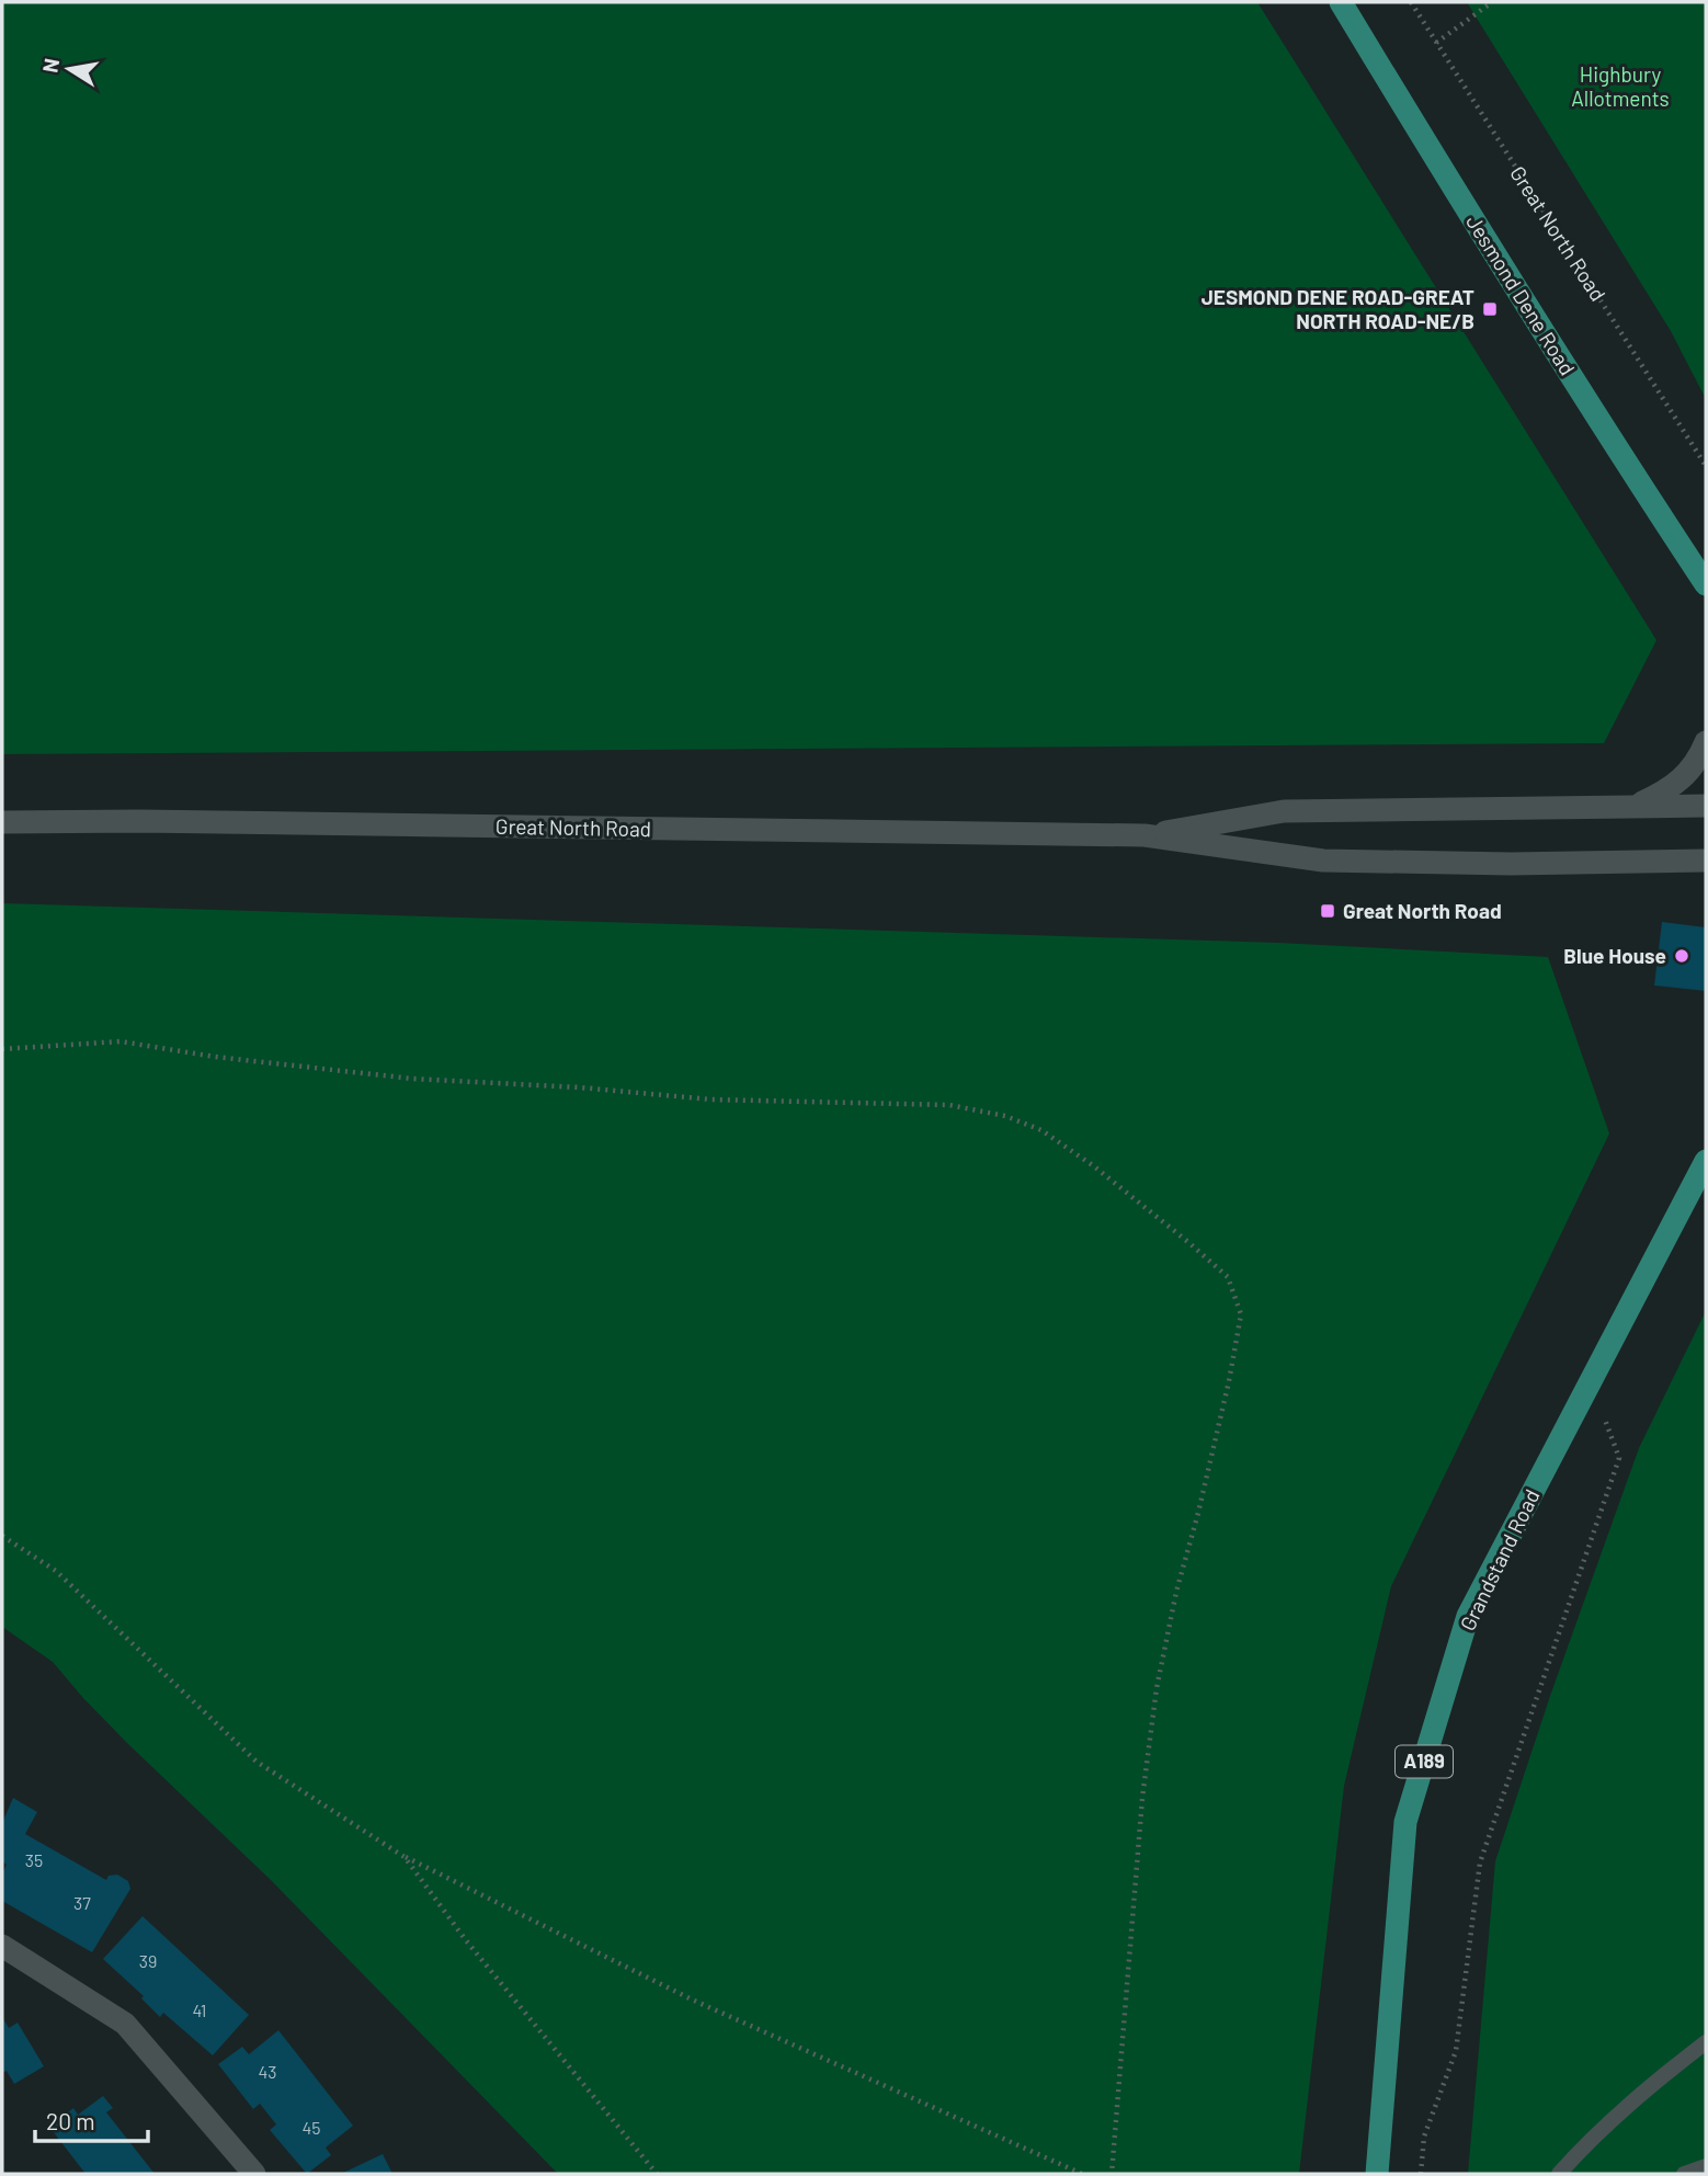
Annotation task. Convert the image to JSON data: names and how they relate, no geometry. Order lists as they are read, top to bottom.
{
  "streets": {
    "main road": [
      "Great North Road",
      "Jesmond Dene Road",
      "Grandstand Road",
      "A189"
    ]
  },
  "parks": ["Highbury Allotments"],
  "places": {
    "transit": ["JESMOND DENE ROAD-GREAT NORTH ROAD-NE/B", "Great North Road"],
    "other": ["Blue House"]
  },
  "house_numbers": [
    "35",
    "37",
    "39",
    "41",
    "43",
    "45"
  ],
  "scale_bar": "20 m",
  "north": "left"
}
